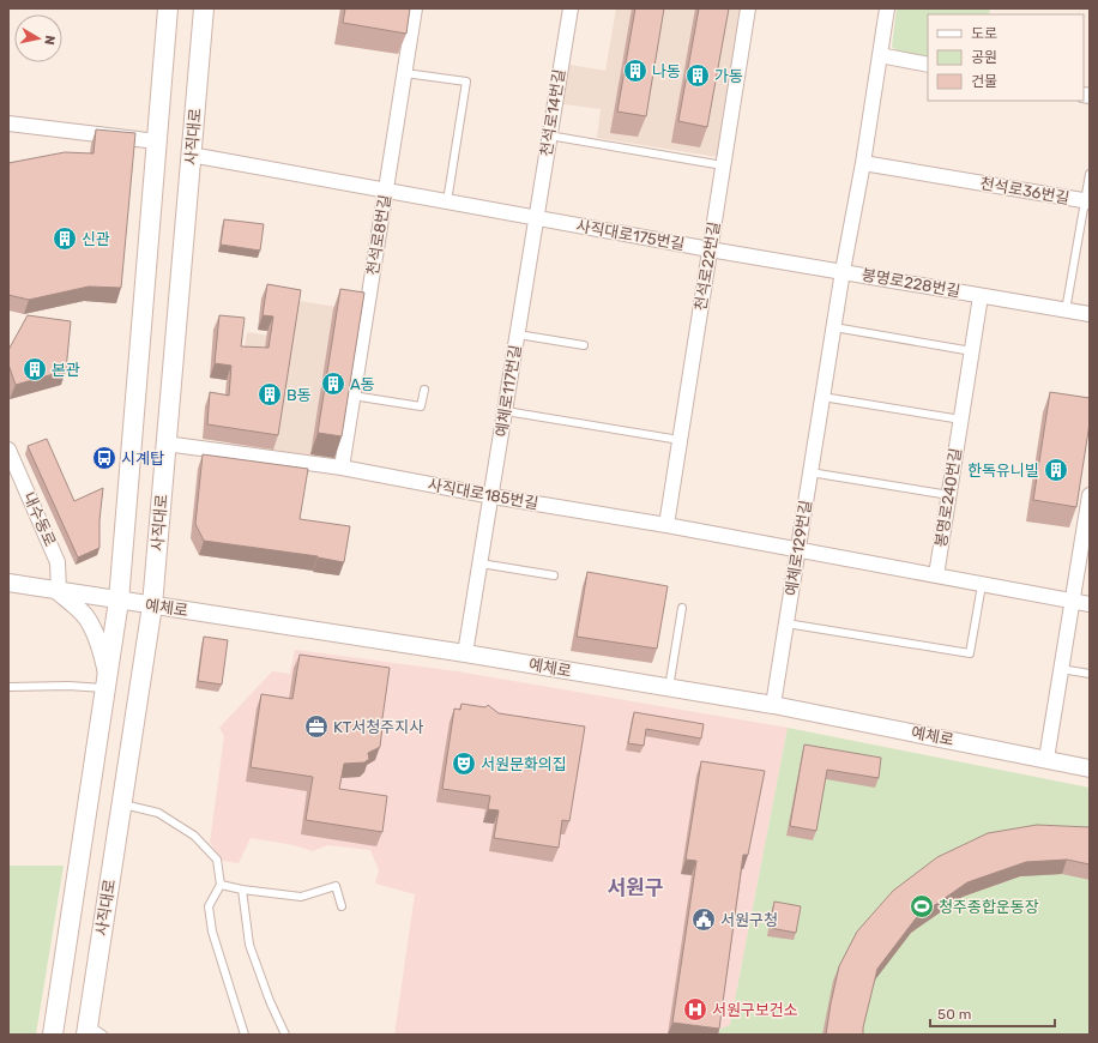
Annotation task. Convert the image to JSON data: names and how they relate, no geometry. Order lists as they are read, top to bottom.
{
  "streets": {
    "main road": ["사직대로"],
    "street": [
      "천석로14번길",
      "천석로36번길",
      "천석로8번길",
      "사직대로175번길",
      "천석로22번길",
      "봉명로228번길",
      "예체로117번길",
      "사직대로185번길",
      "봉명로240번길",
      "내수동로",
      "예체로129번길",
      "예체로"
    ]
  },
  "crossings": [
    ["천석로14번길", "사직대로175번길"],
    ["천석로14번길", "예체로117번길"],
    ["사직대로", "사직대로175번길"],
    ["사직대로", "사직대로185번길"],
    ["사직대로", "예체로"],
    ["천석로36번길", "봉명로228번길"],
    ["천석로36번길", "예체로129번길"],
    ["천석로8번길", "사직대로175번길"],
    ["천석로8번길", "사직대로185번길"],
    ["사직대로175번길", "천석로22번길"],
    ["사직대로175번길", "봉명로228번길"],
    ["사직대로175번길", "예체로117번길"],
    ["사직대로175번길", "예체로129번길"],
    ["천석로22번길", "사직대로185번길"],
    ["봉명로228번길", "봉명로240번길"],
    ["봉명로228번길", "예체로129번길"],
    ["예체로117번길", "사직대로185번길"],
    ["예체로117번길", "예체로"],
    ["사직대로185번길", "예체로129번길"],
    ["내수동로", "예체로"],
    ["예체로129번길", "예체로"]
  ],
  "districts": ["서원구"],
  "places": {
    "building": [
      "나동",
      "가동",
      "신관",
      "본관",
      "A동",
      "B동",
      "한독유니빌"
    ],
    "bus stop": ["시계탑"],
    "office": ["KT서청주지사"],
    "theatre": ["서원문화의집"],
    "sports": ["청주종합운동장"],
    "public building": ["서원구청"],
    "hospital": ["서원구보건소"]
  },
  "legend": ["도로", "공원", "건물"],
  "scale_bar": "50 m",
  "north": "right"
}
